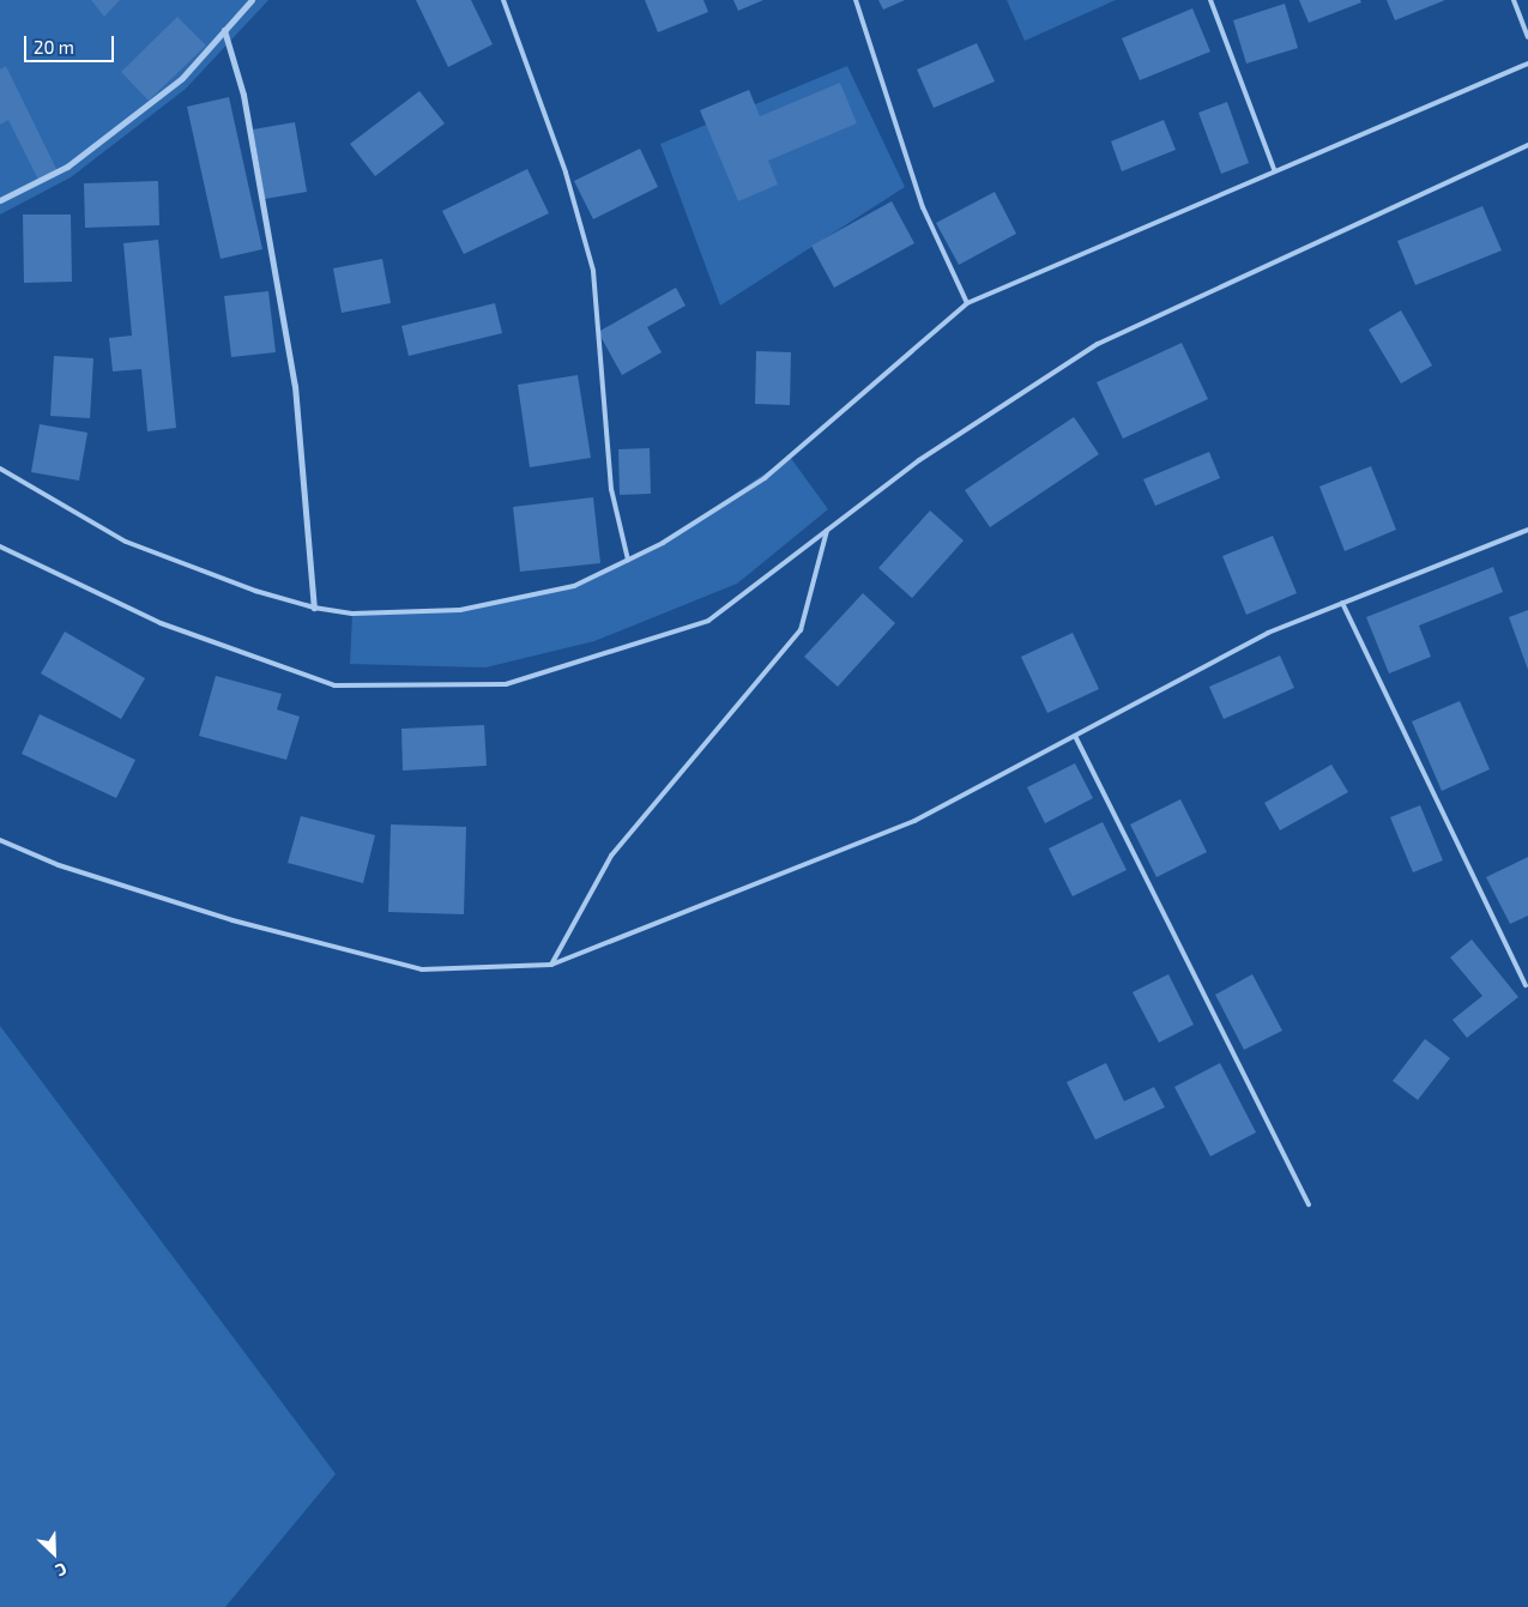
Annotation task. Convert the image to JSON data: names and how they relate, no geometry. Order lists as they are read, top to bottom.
{
  "scale_bar": "20 m",
  "north": "bottom right"
}
